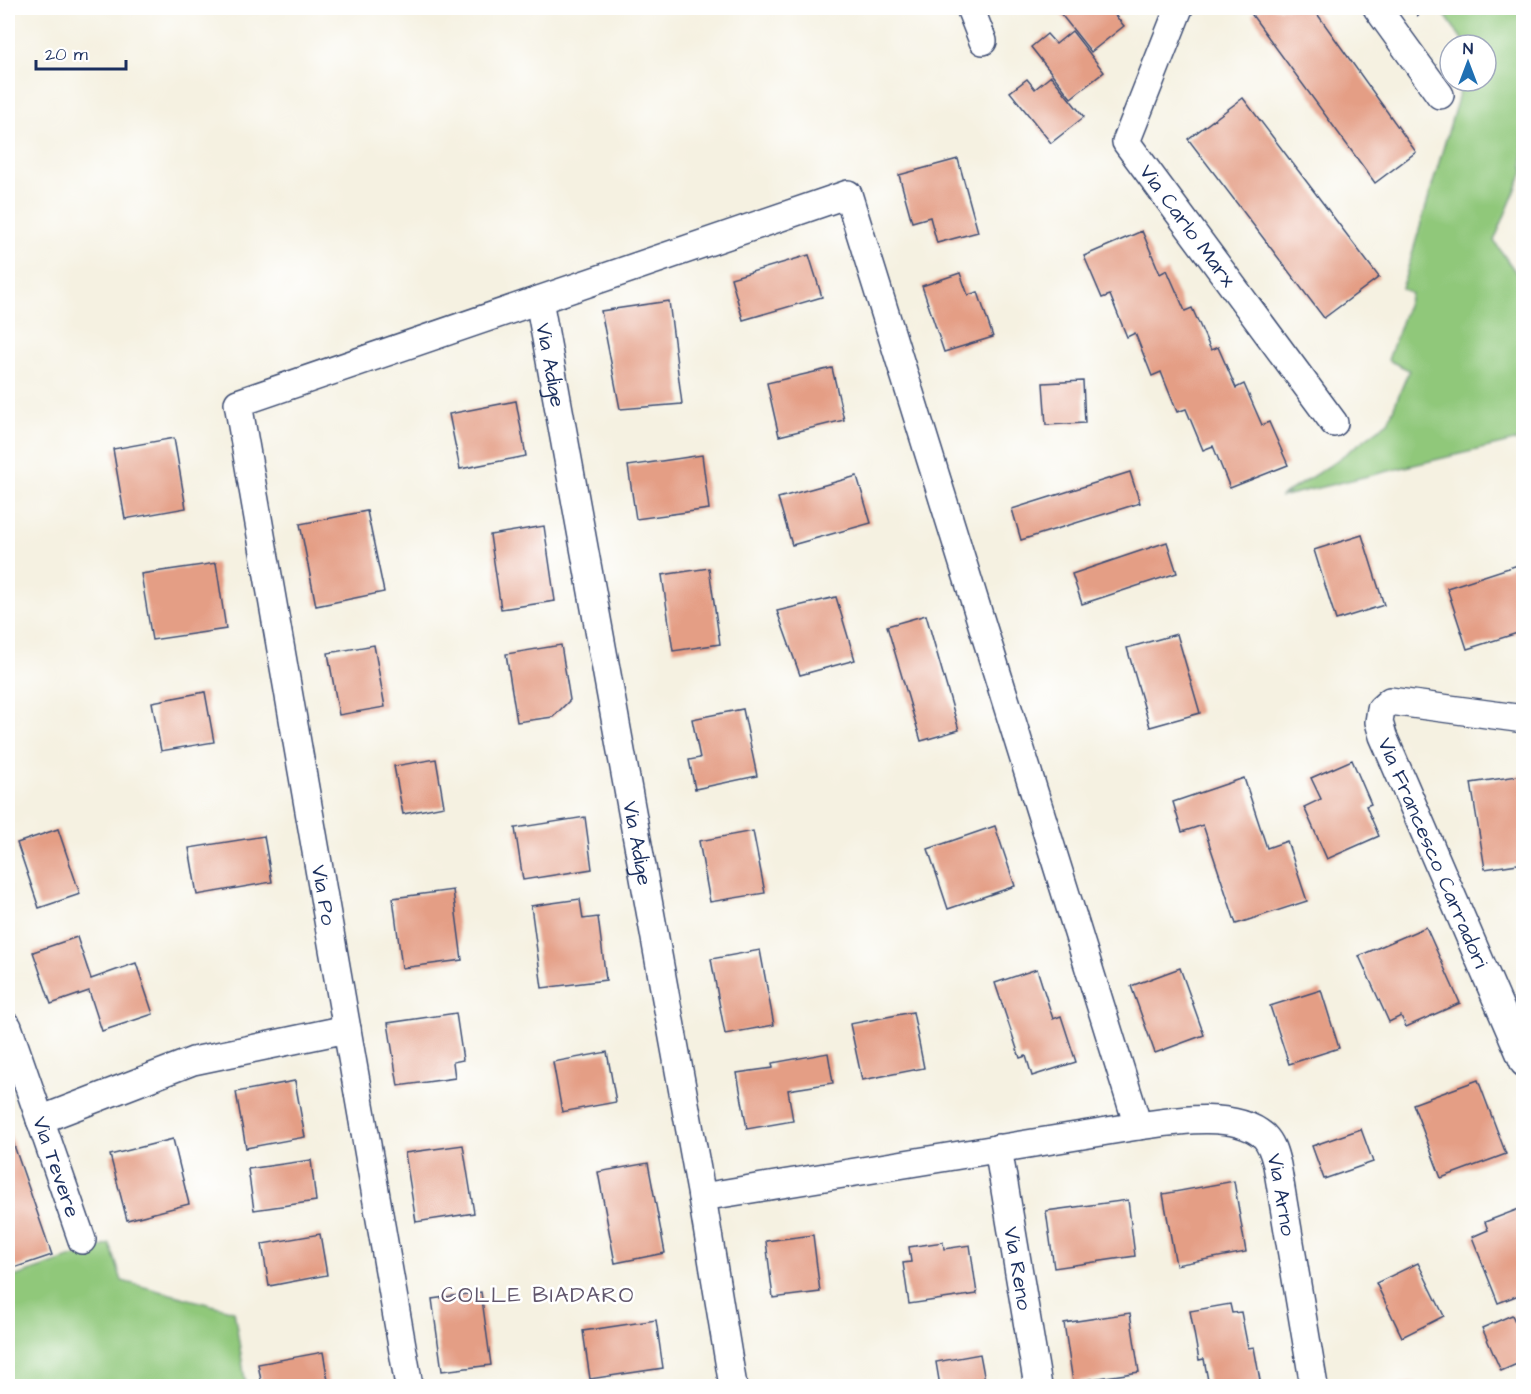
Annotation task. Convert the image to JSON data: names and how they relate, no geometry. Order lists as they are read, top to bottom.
{
  "streets": {
    "street": [
      "Via Carlo Marx",
      "Via Adige",
      "Via Francesco Carradori",
      "Via Po",
      "Via Tevere",
      "Via Arno",
      "Via Reno"
    ]
  },
  "crossings": [
    ["Via Adige", "Via Po"],
    ["Via Adige", "Via Arno"],
    ["Via Arno", "Via Reno"]
  ],
  "districts": ["COLLE BIADARO"],
  "scale_bar": "20 m",
  "north": "top"
}
